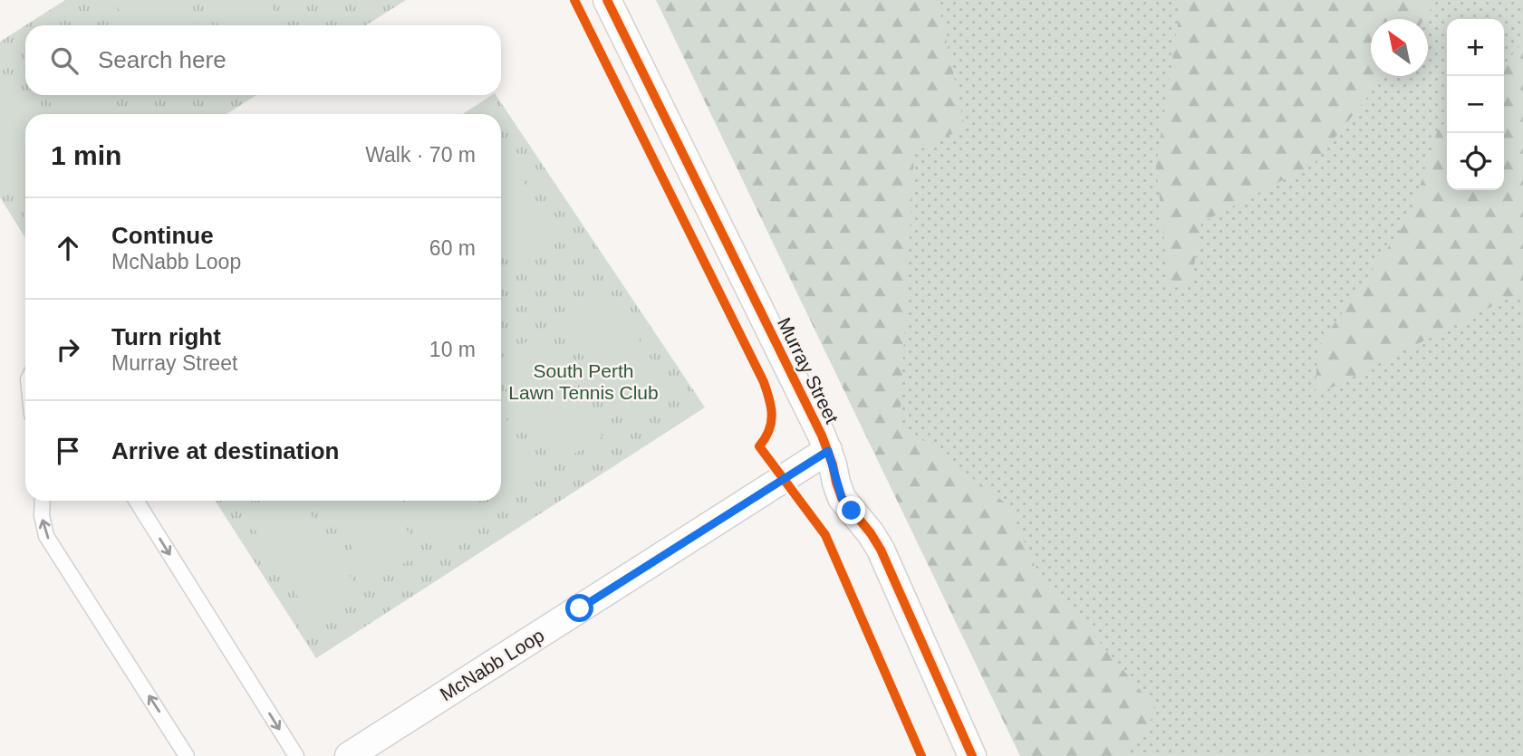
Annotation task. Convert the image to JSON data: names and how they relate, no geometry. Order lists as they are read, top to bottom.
{
  "streets": {
    "street": ["Murray Street", "McNabb Loop"]
  },
  "crossings": [
    ["Murray Street", "McNabb Loop"]
  ],
  "parks": ["South Perth Lawn Tennis Club"],
  "north": "top left",
  "page": {
    "map_buttons": ["+", "−"],
    "search": "Search here",
    "heading": ["1 min", "Walk · 70 m"],
    "list": [
      ["Continue", "McNabb Loop", "60 m"],
      ["Turn right", "Murray Street", "10 m"],
      "Arrive at destination"
    ]
  }
}
